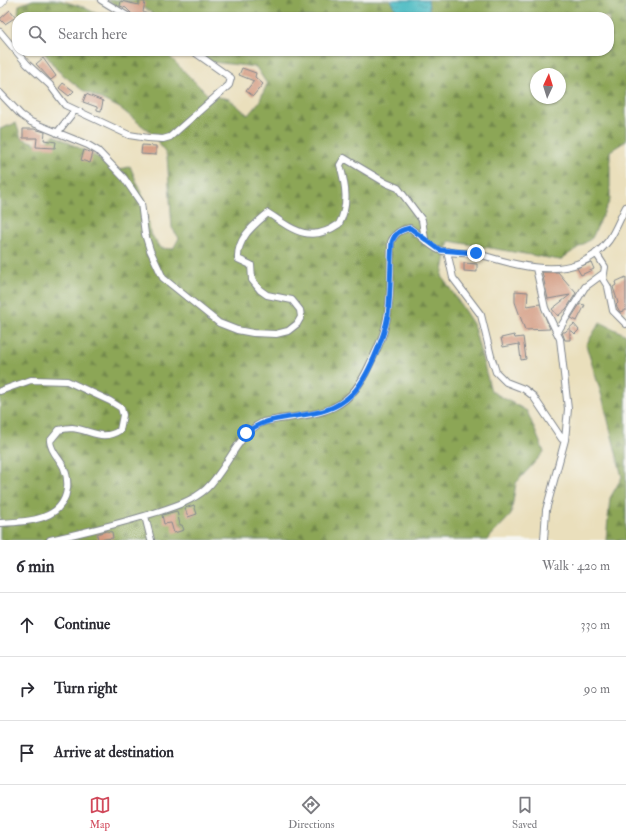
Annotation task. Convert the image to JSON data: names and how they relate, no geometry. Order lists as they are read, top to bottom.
{
  "north": "top",
  "page": {
    "search": "Search here",
    "heading": ["6 min", "Walk · 420 m"],
    "list": [
      ["Continue", "330 m"],
      ["Turn right", "90 m"],
      "Arrive at destination"
    ],
    "nav": ["Map", "Directions", "Saved"]
  }
}
